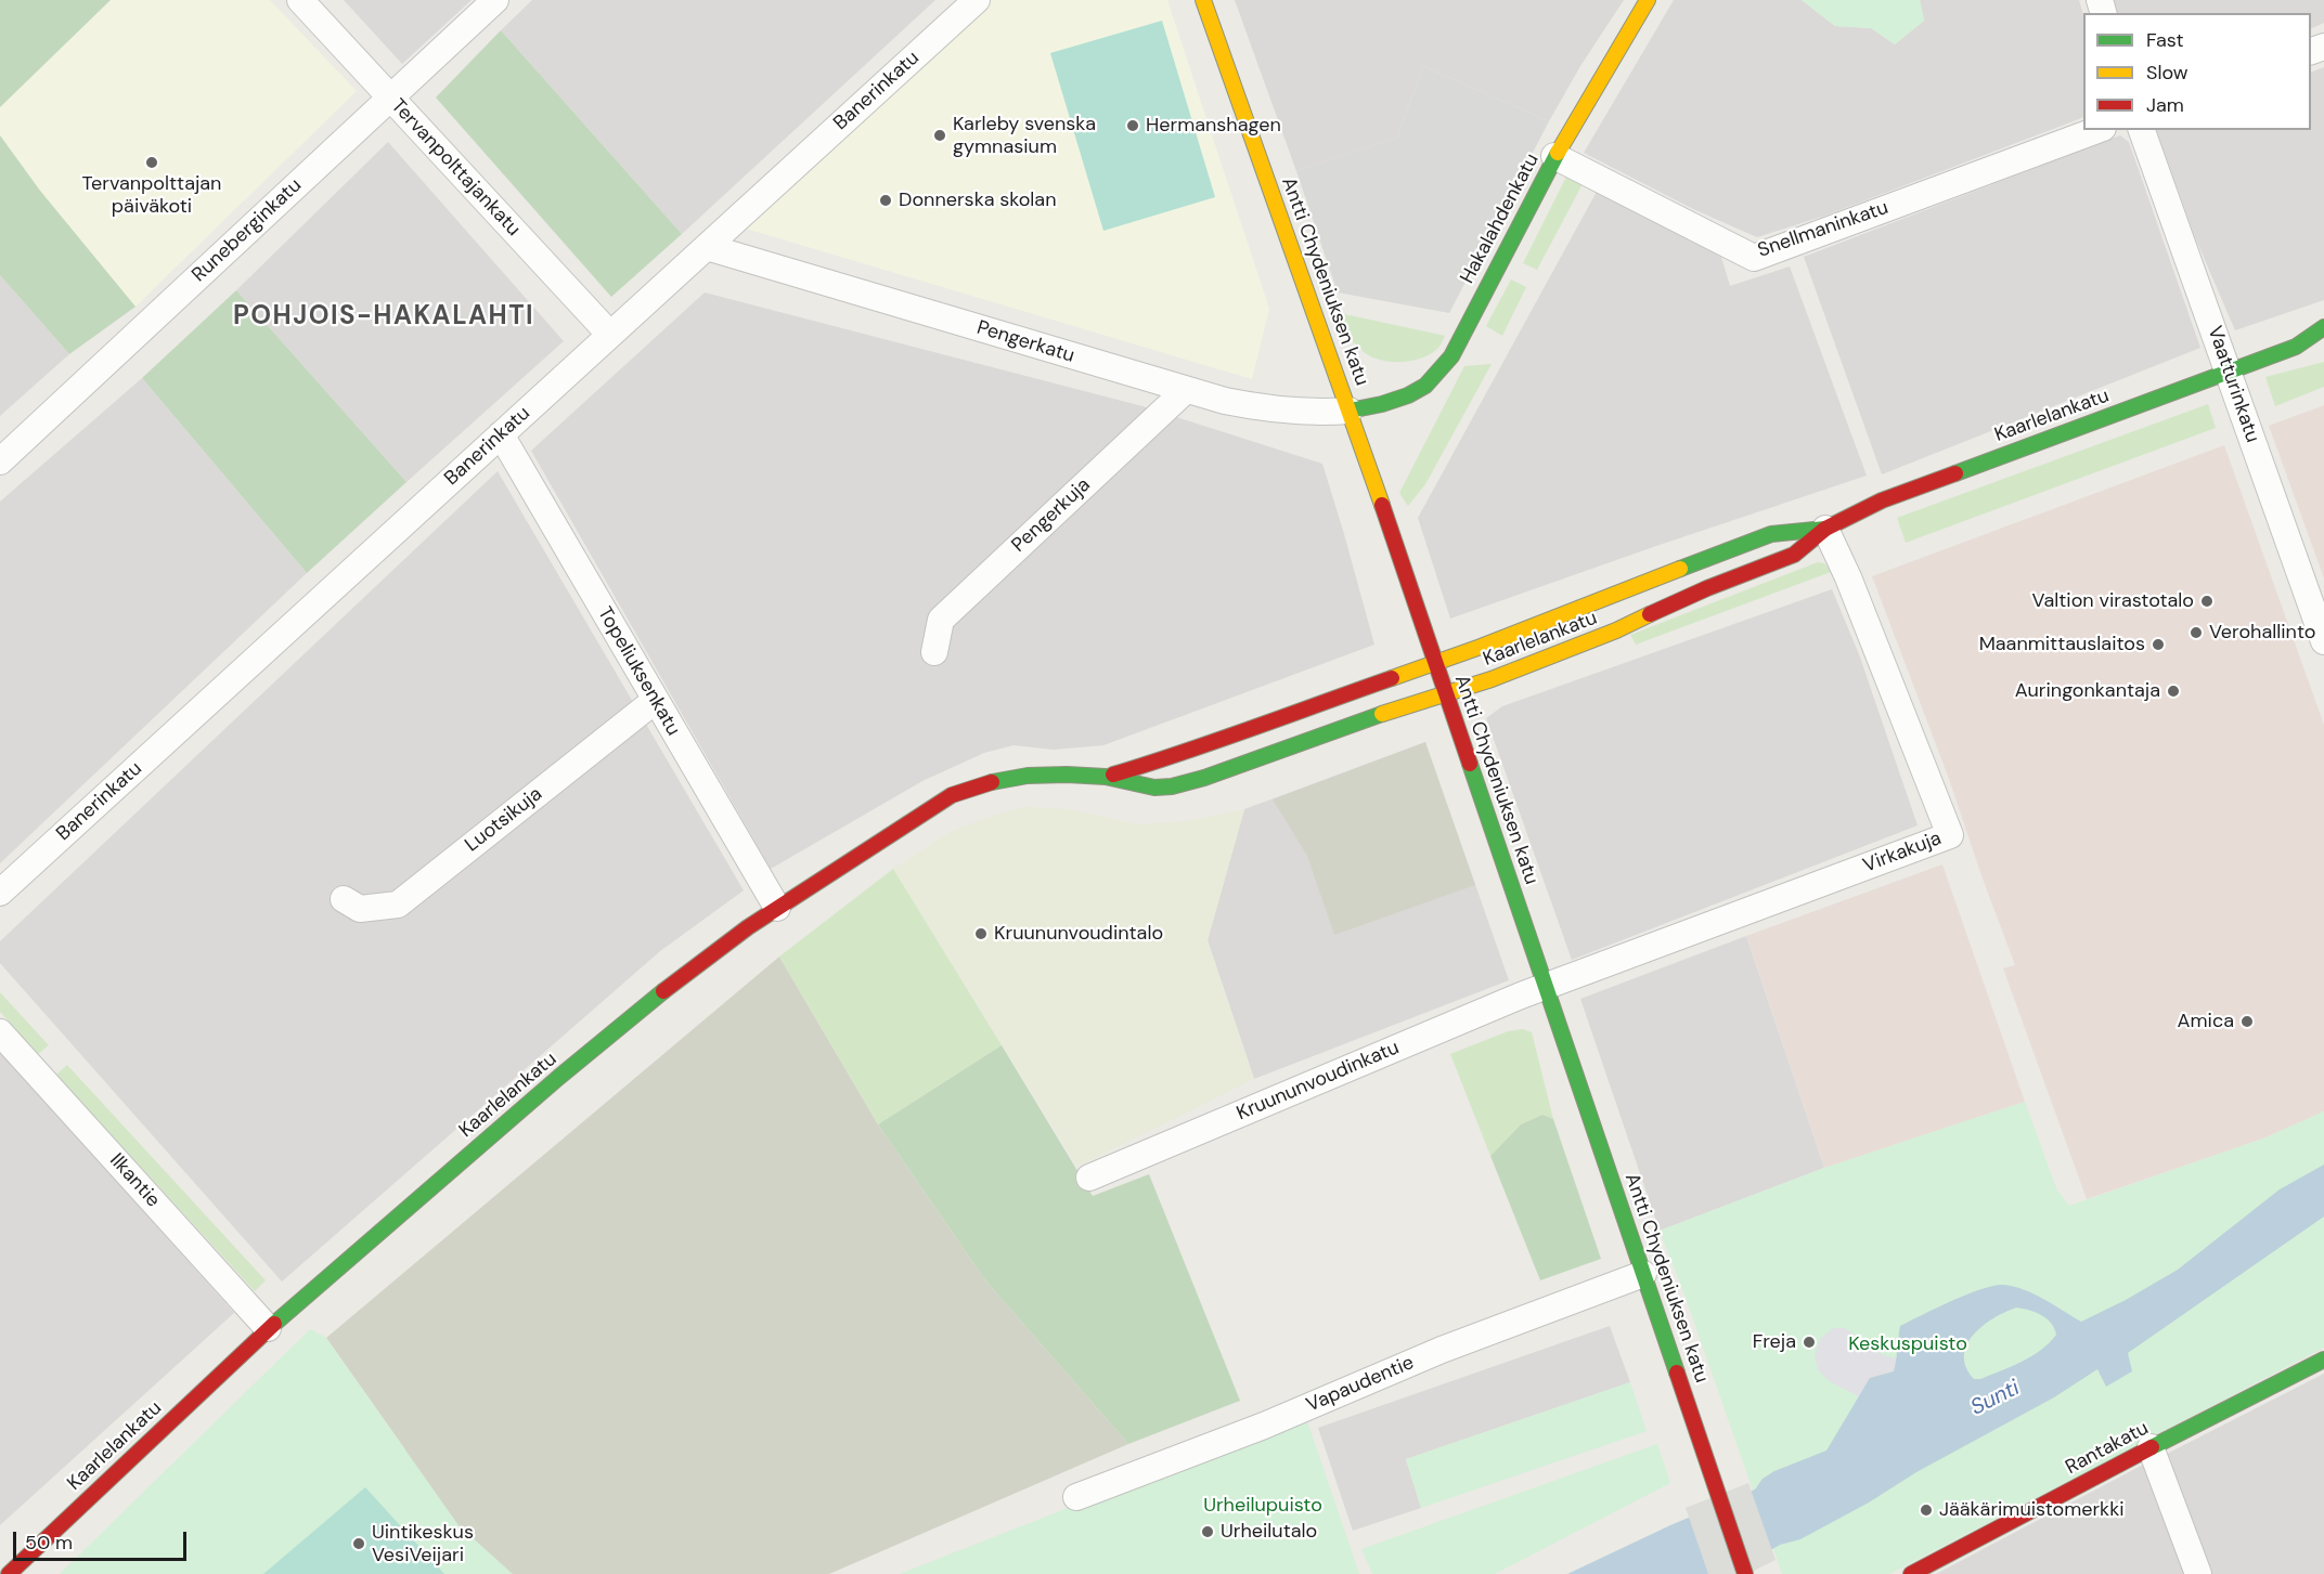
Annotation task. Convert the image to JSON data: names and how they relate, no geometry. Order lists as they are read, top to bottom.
{
  "streets": {
    "main road": [
      "Hakalahdenkatu",
      "Antti Chydeniuksen katu",
      "Kaarlelankatu",
      "Rantakatu"
    ],
    "street": [
      "Banerinkatu",
      "Tervanpolttajankatu",
      "Snellmaninkatu",
      "Runeberginkatu",
      "Pengerkatu",
      "Vaatturinkatu",
      "Pengerkuja",
      "Topeliuksenkatu",
      "Luotsikuja",
      "Virkakuja",
      "Kruununvoudinkatu",
      "Ilkantie",
      "Vapaudentie"
    ]
  },
  "crossings": [
    ["Banerinkatu", "Tervanpolttajankatu"],
    ["Banerinkatu", "Pengerkatu"],
    ["Banerinkatu", "Topeliuksenkatu"],
    ["Tervanpolttajankatu", "Runeberginkatu"],
    ["Hakalahdenkatu", "Snellmaninkatu"],
    ["Hakalahdenkatu", "Antti Chydeniuksen katu"],
    ["Hakalahdenkatu", "Pengerkatu"],
    ["Antti Chydeniuksen katu", "Pengerkatu"],
    ["Antti Chydeniuksen katu", "Kaarlelankatu"],
    ["Antti Chydeniuksen katu", "Virkakuja"],
    ["Antti Chydeniuksen katu", "Kruununvoudinkatu"],
    ["Antti Chydeniuksen katu", "Vapaudentie"],
    ["Pengerkatu", "Pengerkuja"],
    ["Vaatturinkatu", "Kaarlelankatu"],
    ["Kaarlelankatu", "Topeliuksenkatu"],
    ["Kaarlelankatu", "Virkakuja"],
    ["Kaarlelankatu", "Ilkantie"],
    ["Topeliuksenkatu", "Luotsikuja"],
    ["Virkakuja", "Kruununvoudinkatu"]
  ],
  "districts": ["POHJOIS-HAKALAHTI"],
  "water": ["Sunti"],
  "parks": ["Keskuspuisto", "Urheilupuisto"],
  "places": [
    "Hermanshagen",
    "Karleby svenska gymnasium",
    "Tervanpolttajan päiväkoti",
    "Donnerska skolan",
    "Valtion virastotalo",
    "Verohallinto",
    "Maanmittauslaitos",
    "Auringonkantaja",
    "Kruununvoudintalo",
    "Amica",
    "Freja",
    "Jääkärimuistomerkki",
    "Urheilutalo",
    "Uintikeskus VesiVeijari"
  ],
  "legend": ["Fast", "Slow", "Jam"],
  "scale_bar": "50 m"
}
